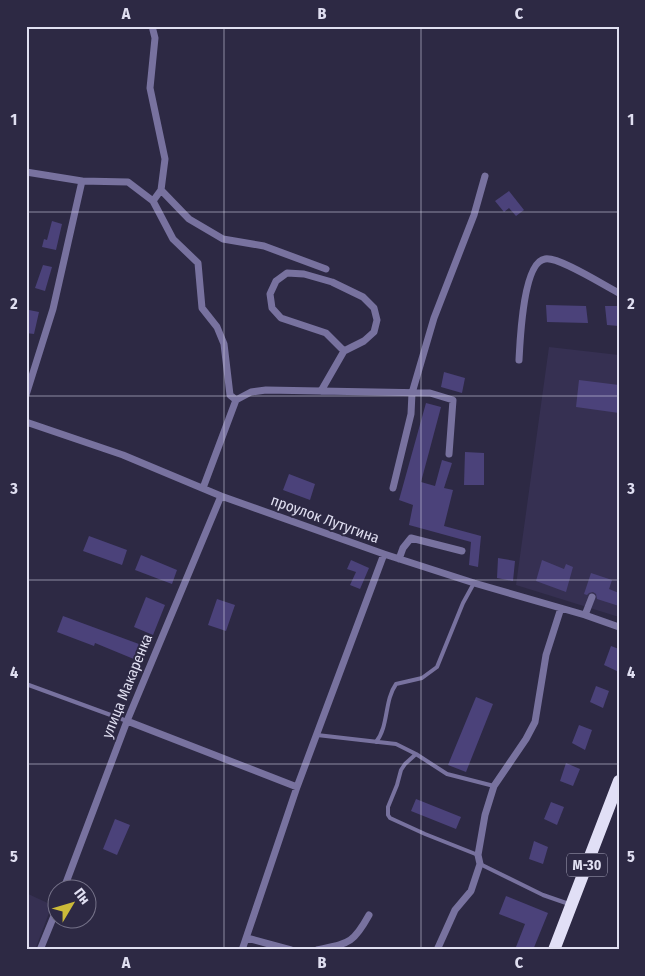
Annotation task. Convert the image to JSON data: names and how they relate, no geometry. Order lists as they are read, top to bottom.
{
  "streets": {
    "highway": ["М-30"],
    "street": ["проулок Лутугина", "улица Макаренка"]
  },
  "crossings": [
    ["проулок Лутугина", "улица Макаренка"]
  ],
  "north": "top right",
  "grid": {
    "columns": ["A", "B", "C"],
    "rows": [
      "1",
      "2",
      "3",
      "4",
      "5"
    ]
  }
}
